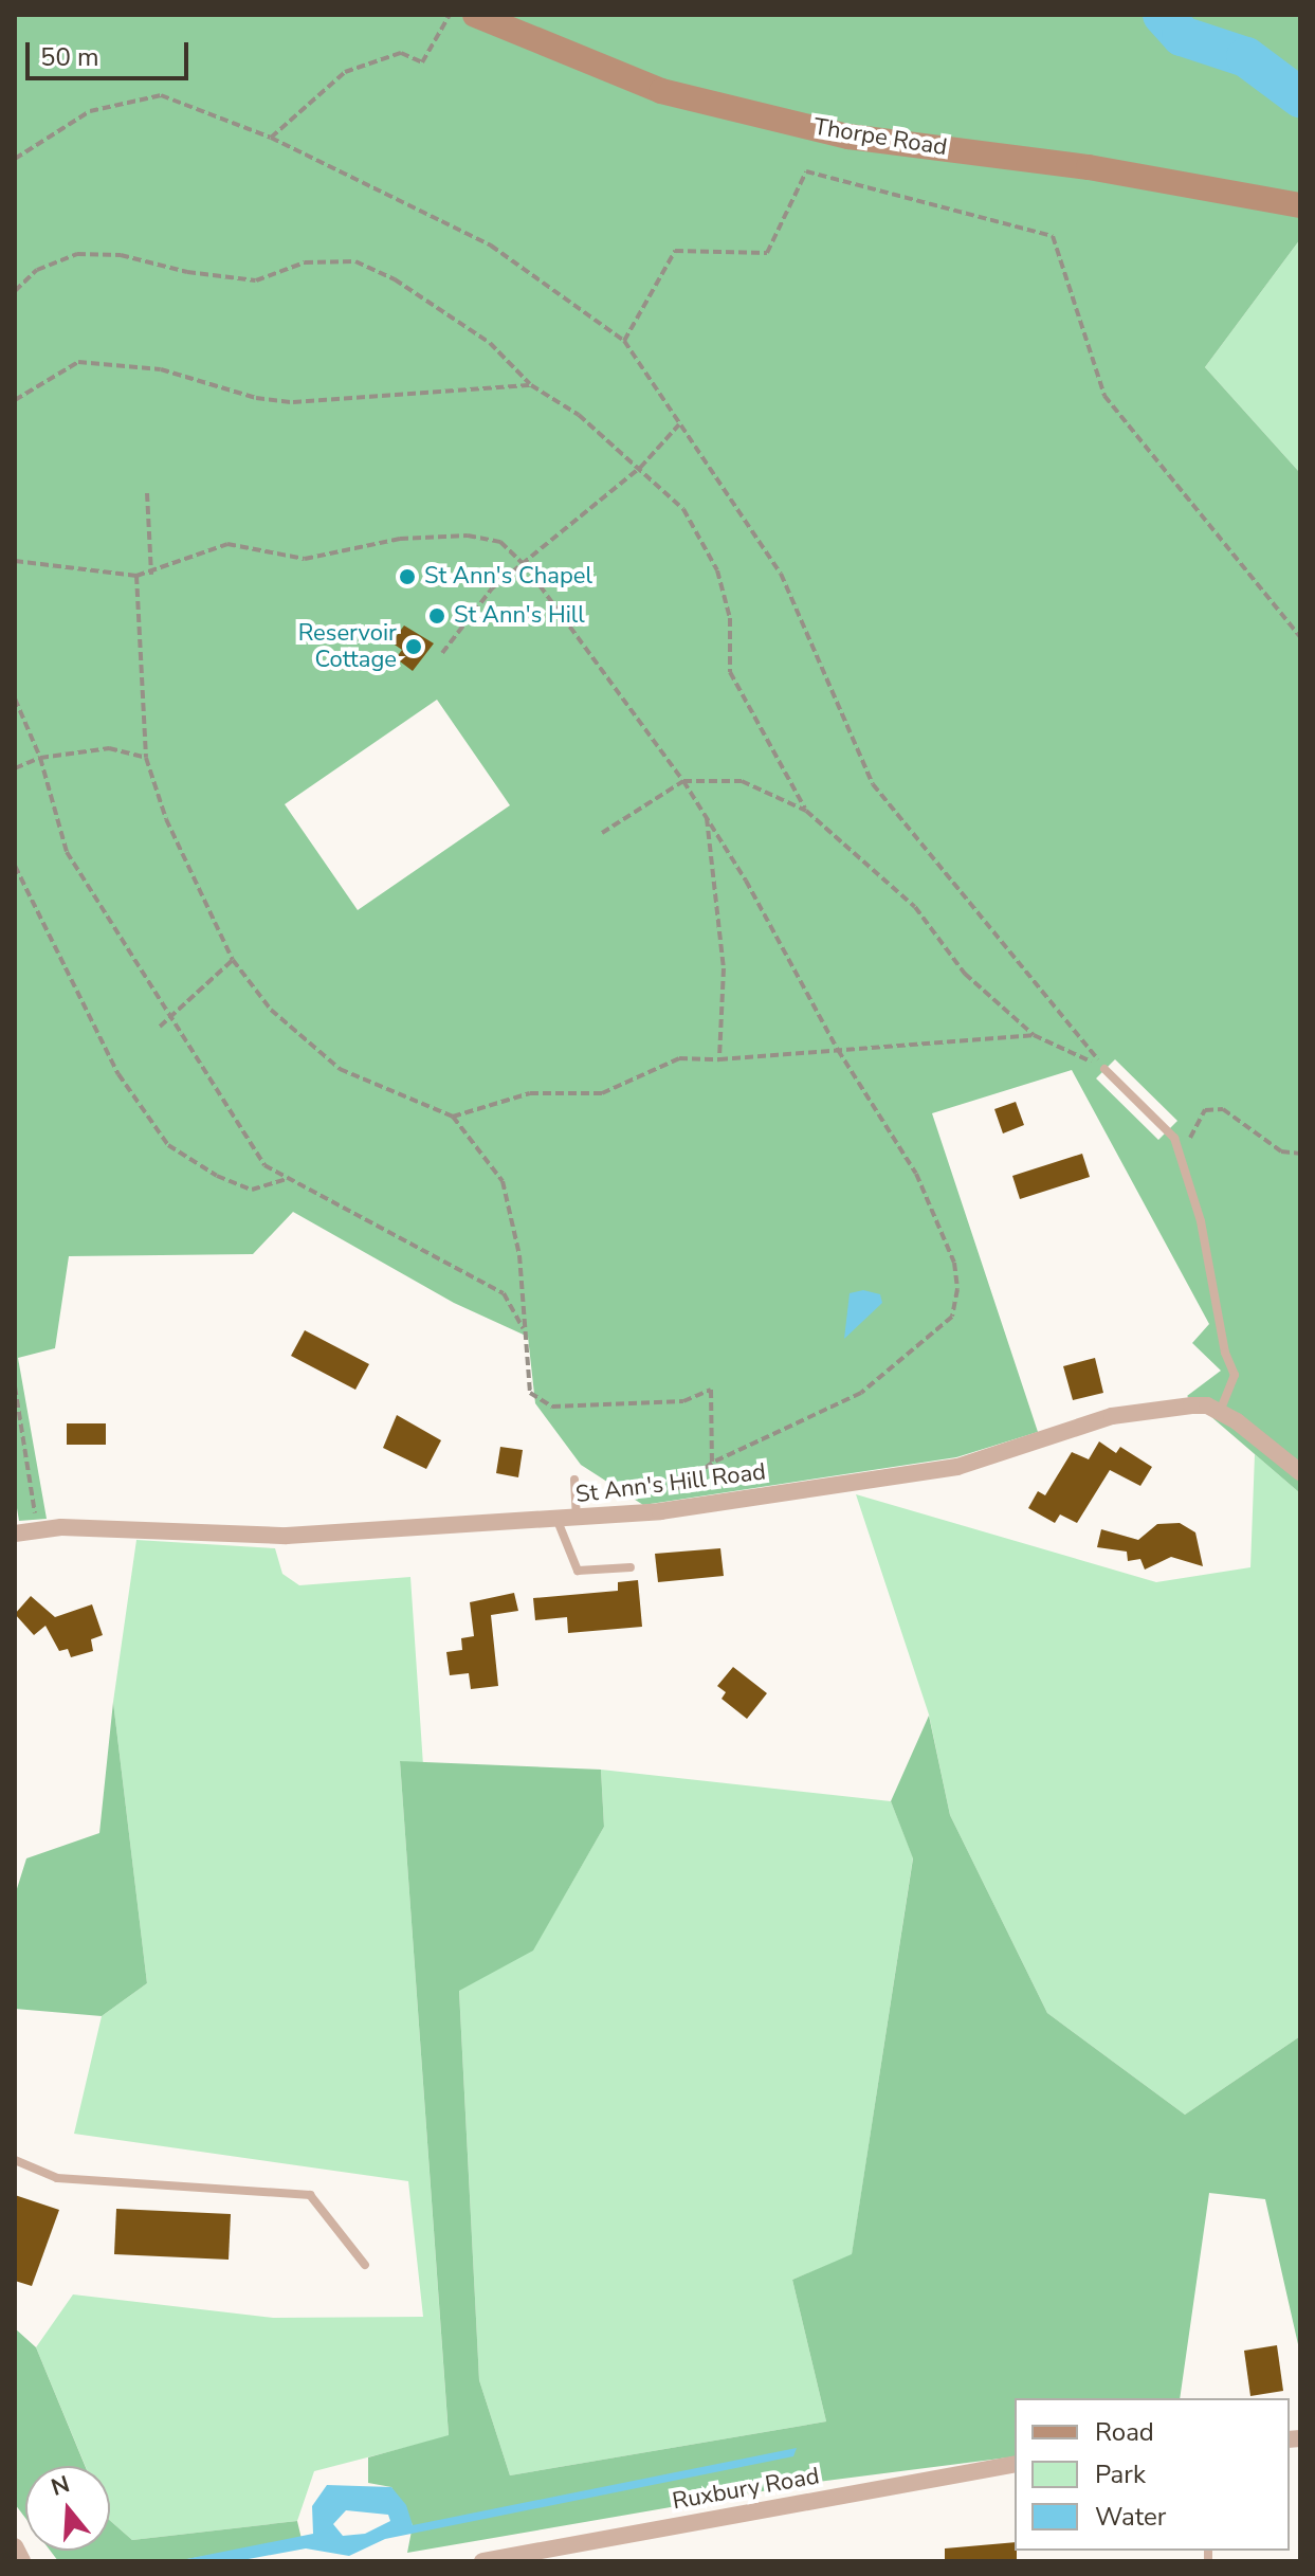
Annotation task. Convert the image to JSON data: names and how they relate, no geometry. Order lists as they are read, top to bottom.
{
  "streets": {
    "main road": ["Thorpe Road"],
    "street": ["St Ann's Hill Road", "Ruxbury Road"]
  },
  "places": ["St Ann's Chapel", "St Ann's Hill", "Reservoir Cottage"],
  "legend": ["Road", "Park", "Water"],
  "scale_bar": "50 m",
  "north": "top"
}
